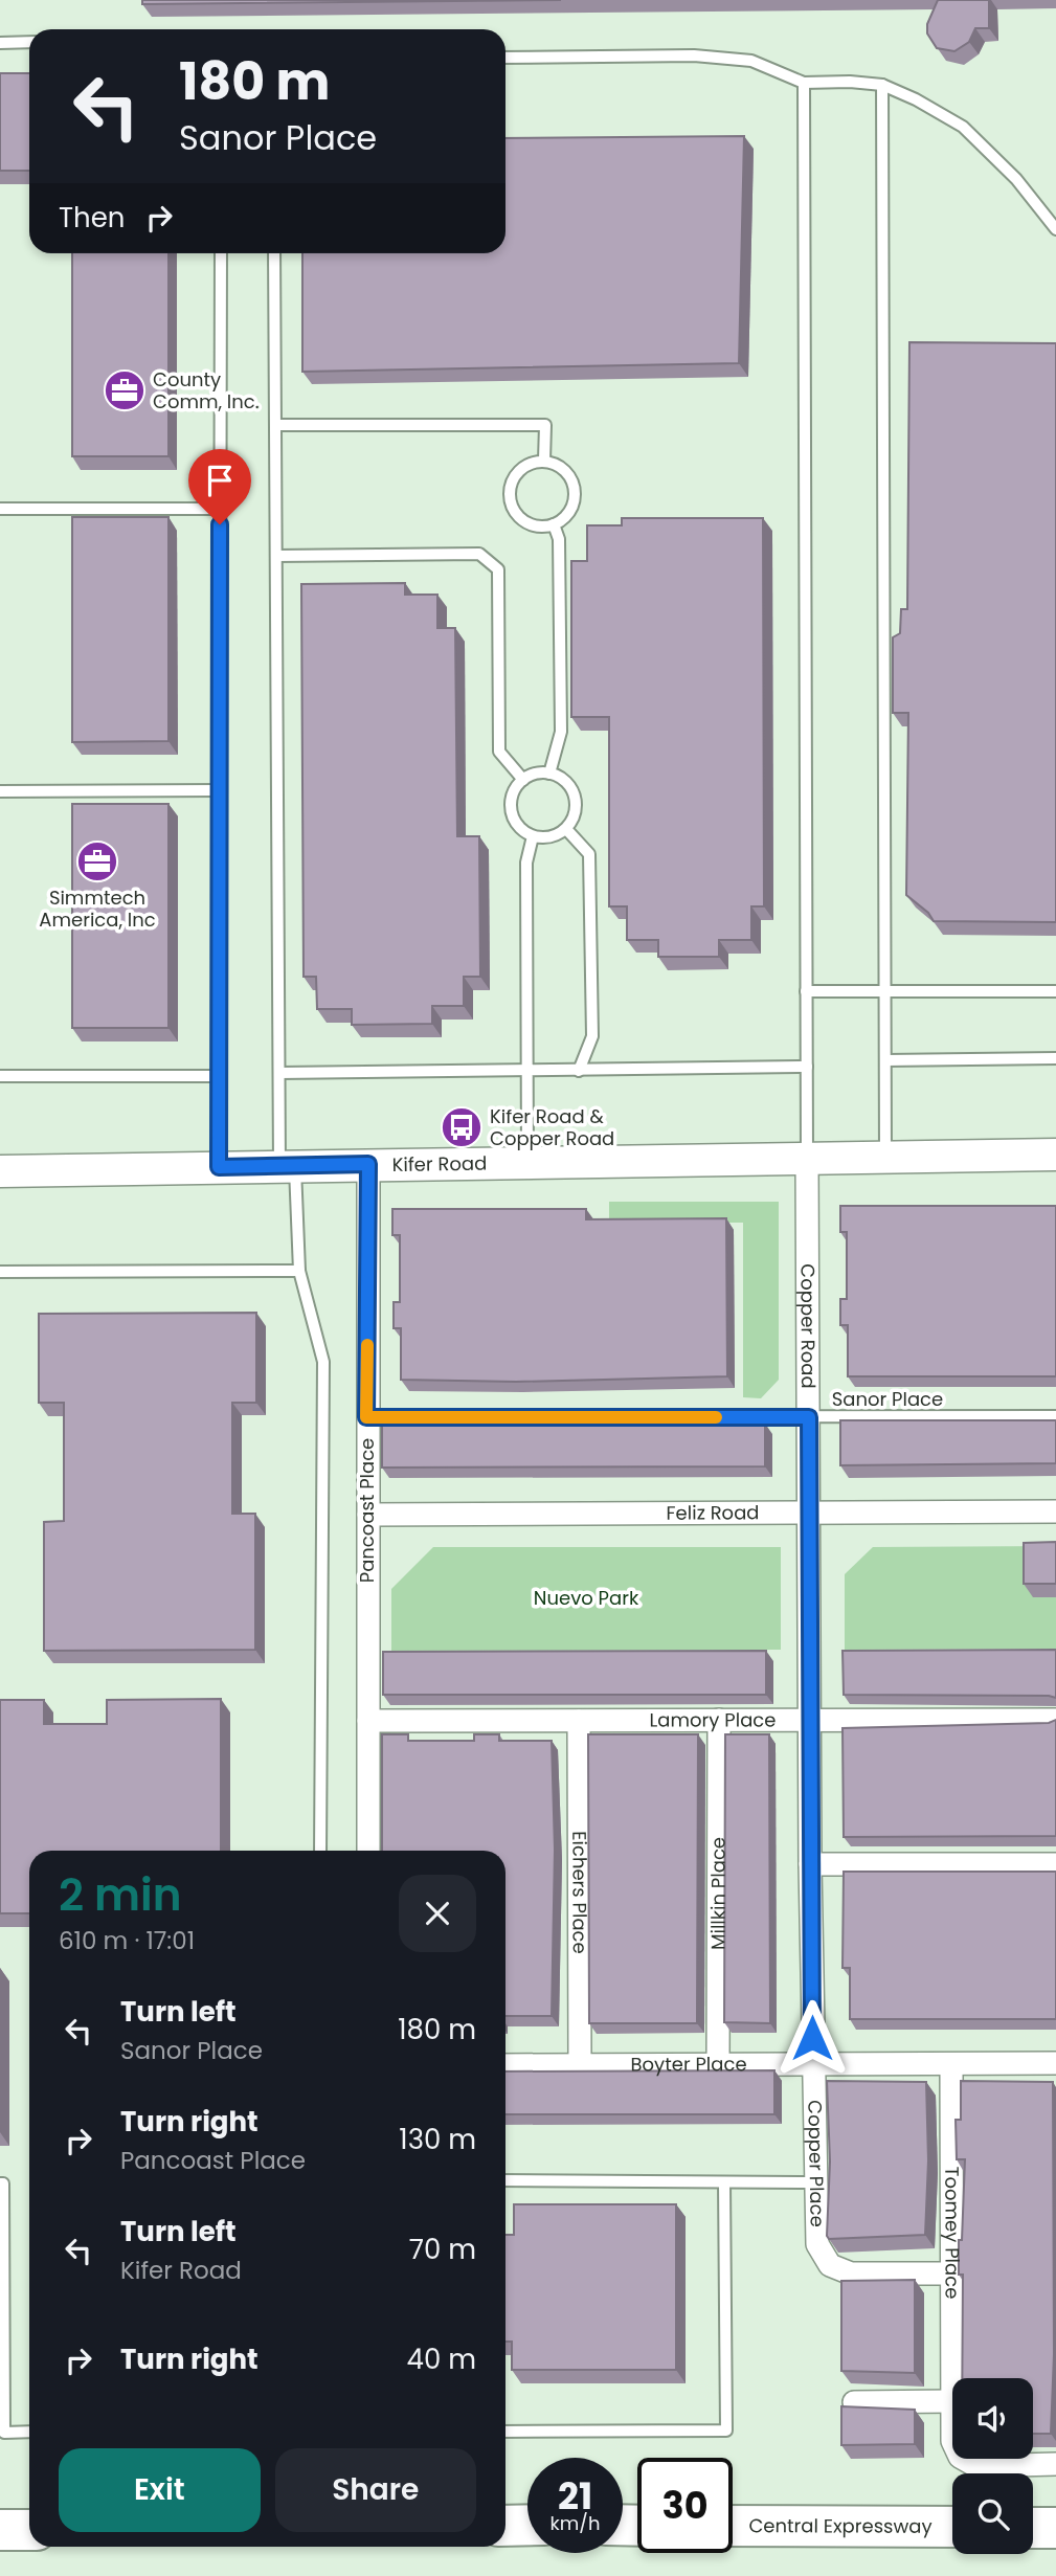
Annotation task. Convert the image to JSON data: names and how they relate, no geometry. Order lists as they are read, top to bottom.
{
  "streets": {
    "highway": ["Central Expressway"],
    "main road": ["Kifer Road"],
    "street": [
      "Copper Road",
      "Pancoast Place",
      "Feliz Road",
      "Lamory Place",
      "Eichers Place",
      "Millkin Place",
      "Boyter Place",
      "Copper Place",
      "Toomey Place"
    ],
    "lane": ["Sanor Place"]
  },
  "crossings": [
    ["Kifer Road", "Copper Road"],
    ["Kifer Road", "Pancoast Place"],
    ["Copper Road", "Sanor Place"],
    ["Copper Road", "Feliz Road"],
    ["Copper Road", "Lamory Place"],
    ["Copper Road", "Boyter Place"],
    ["Copper Road", "Copper Place"],
    ["Sanor Place", "Pancoast Place"],
    ["Pancoast Place", "Feliz Road"],
    ["Pancoast Place", "Lamory Place"],
    ["Lamory Place", "Eichers Place"],
    ["Lamory Place", "Millkin Place"],
    ["Eichers Place", "Boyter Place"],
    ["Millkin Place", "Boyter Place"],
    ["Boyter Place", "Copper Place"],
    ["Boyter Place", "Toomey Place"],
    ["Copper Place", "Toomey Place"]
  ],
  "parks": ["Nuevo Park"],
  "places": {
    "office": ["County Comm, Inc.", "Simmtech America, Inc"],
    "bus stop": ["Kifer Road & Copper Road"]
  },
  "page": {
    "turn": ["180 m", "Sanor Place"],
    "then": "Then",
    "heading": ["2 min", "610 m · 17:01"],
    "list": [
      {
        "name": "Turn left",
        "note": "Sanor Place",
        "value": "180 m"
      },
      {
        "name": "Turn right",
        "note": "Pancoast Place",
        "value": "130 m"
      },
      {
        "name": "Turn left",
        "note": "Kifer Road",
        "value": "70 m"
      },
      {
        "name": "Turn right",
        "value": "40 m"
      }
    ],
    "buttons": ["Exit", "Share"],
    "speed": "21 km/h",
    "limit": "30"
  }
}
